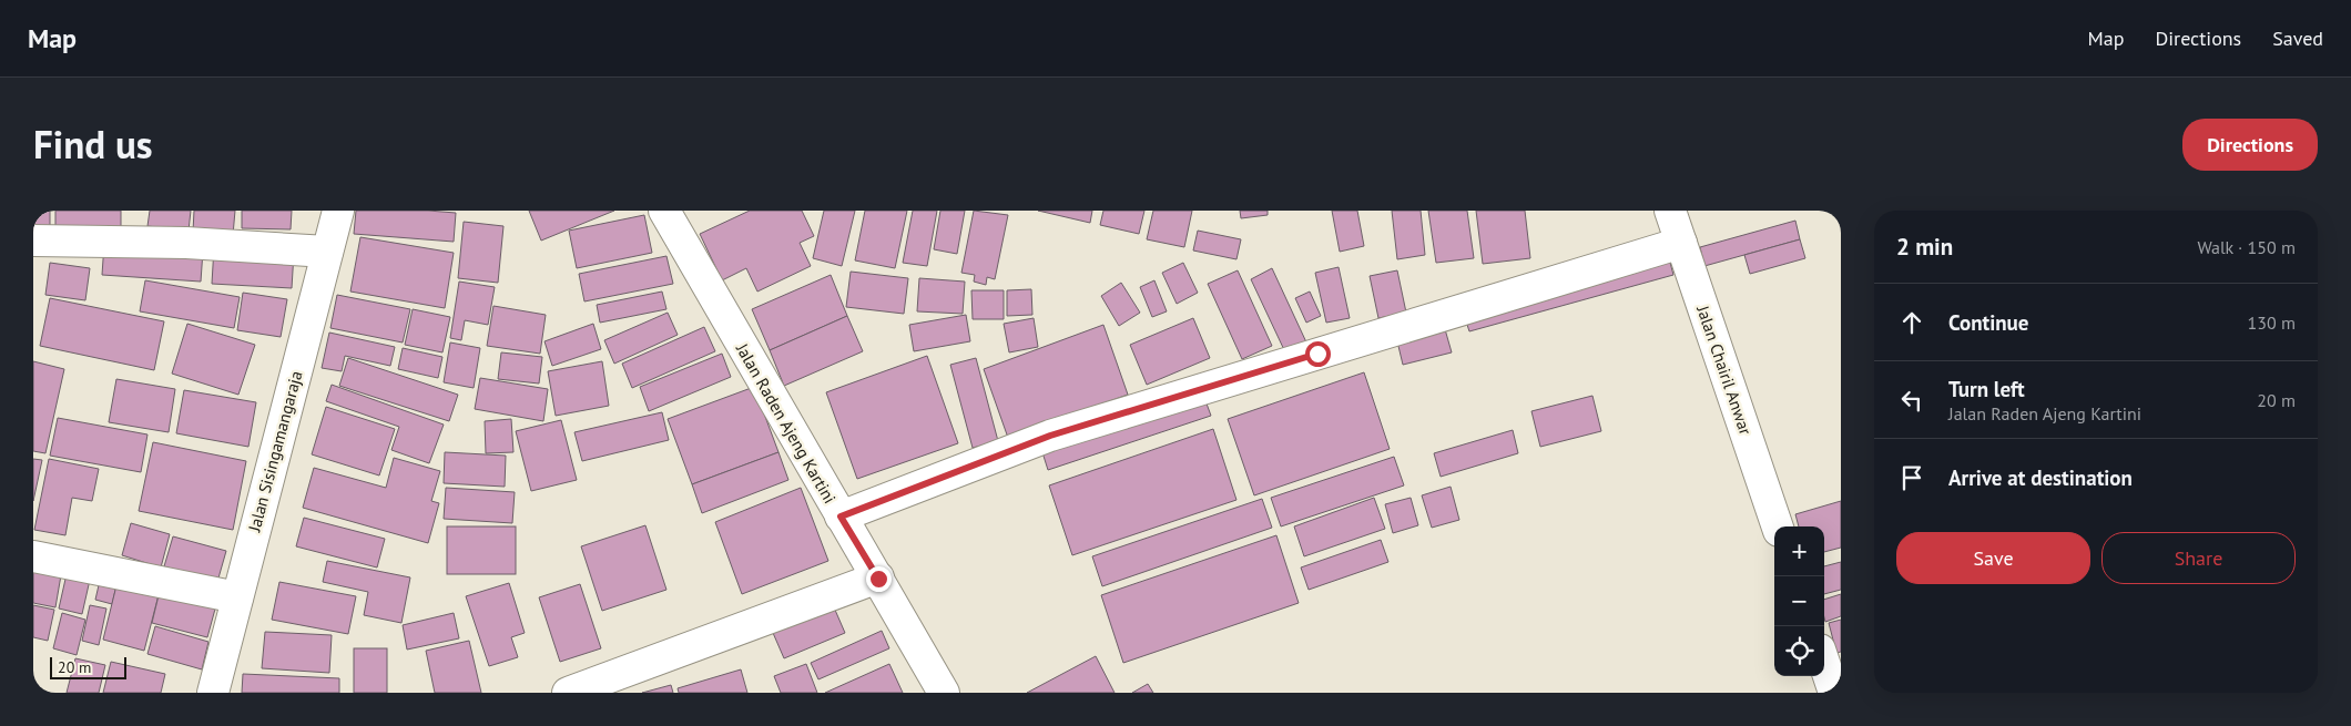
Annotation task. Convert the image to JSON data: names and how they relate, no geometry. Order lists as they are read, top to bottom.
{
  "streets": {
    "street": ["Jalan Chairil Anwar", "Jalan Raden Ajeng Kartini", "Jalan Sisingamangaraja"]
  },
  "scale_bar": "20 m",
  "page": {
    "header": "Map",
    "nav": ["Map", "Directions", "Saved"],
    "title": "Find us",
    "buttons": [
      "Directions",
      ["Save", "Share"]
    ],
    "heading": ["2 min", "Walk · 150 m"],
    "list": [
      ["Continue", "130 m"],
      ["Turn left", "Jalan Raden Ajeng Kartini", "20 m"],
      "Arrive at destination"
    ],
    "map_buttons": ["+", "−"],
    "scale": "20 m"
  }
}
